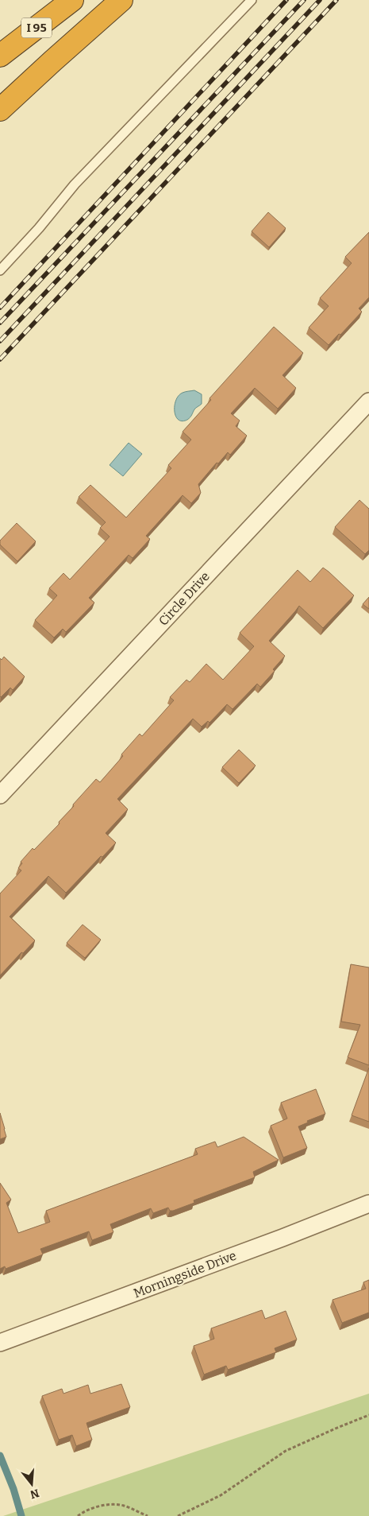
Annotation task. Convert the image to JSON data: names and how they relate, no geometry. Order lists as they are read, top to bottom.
{
  "streets": {
    "highway": ["I 95"],
    "street": ["Circle Drive", "Morningside Drive"]
  },
  "north": "bottom"
}
